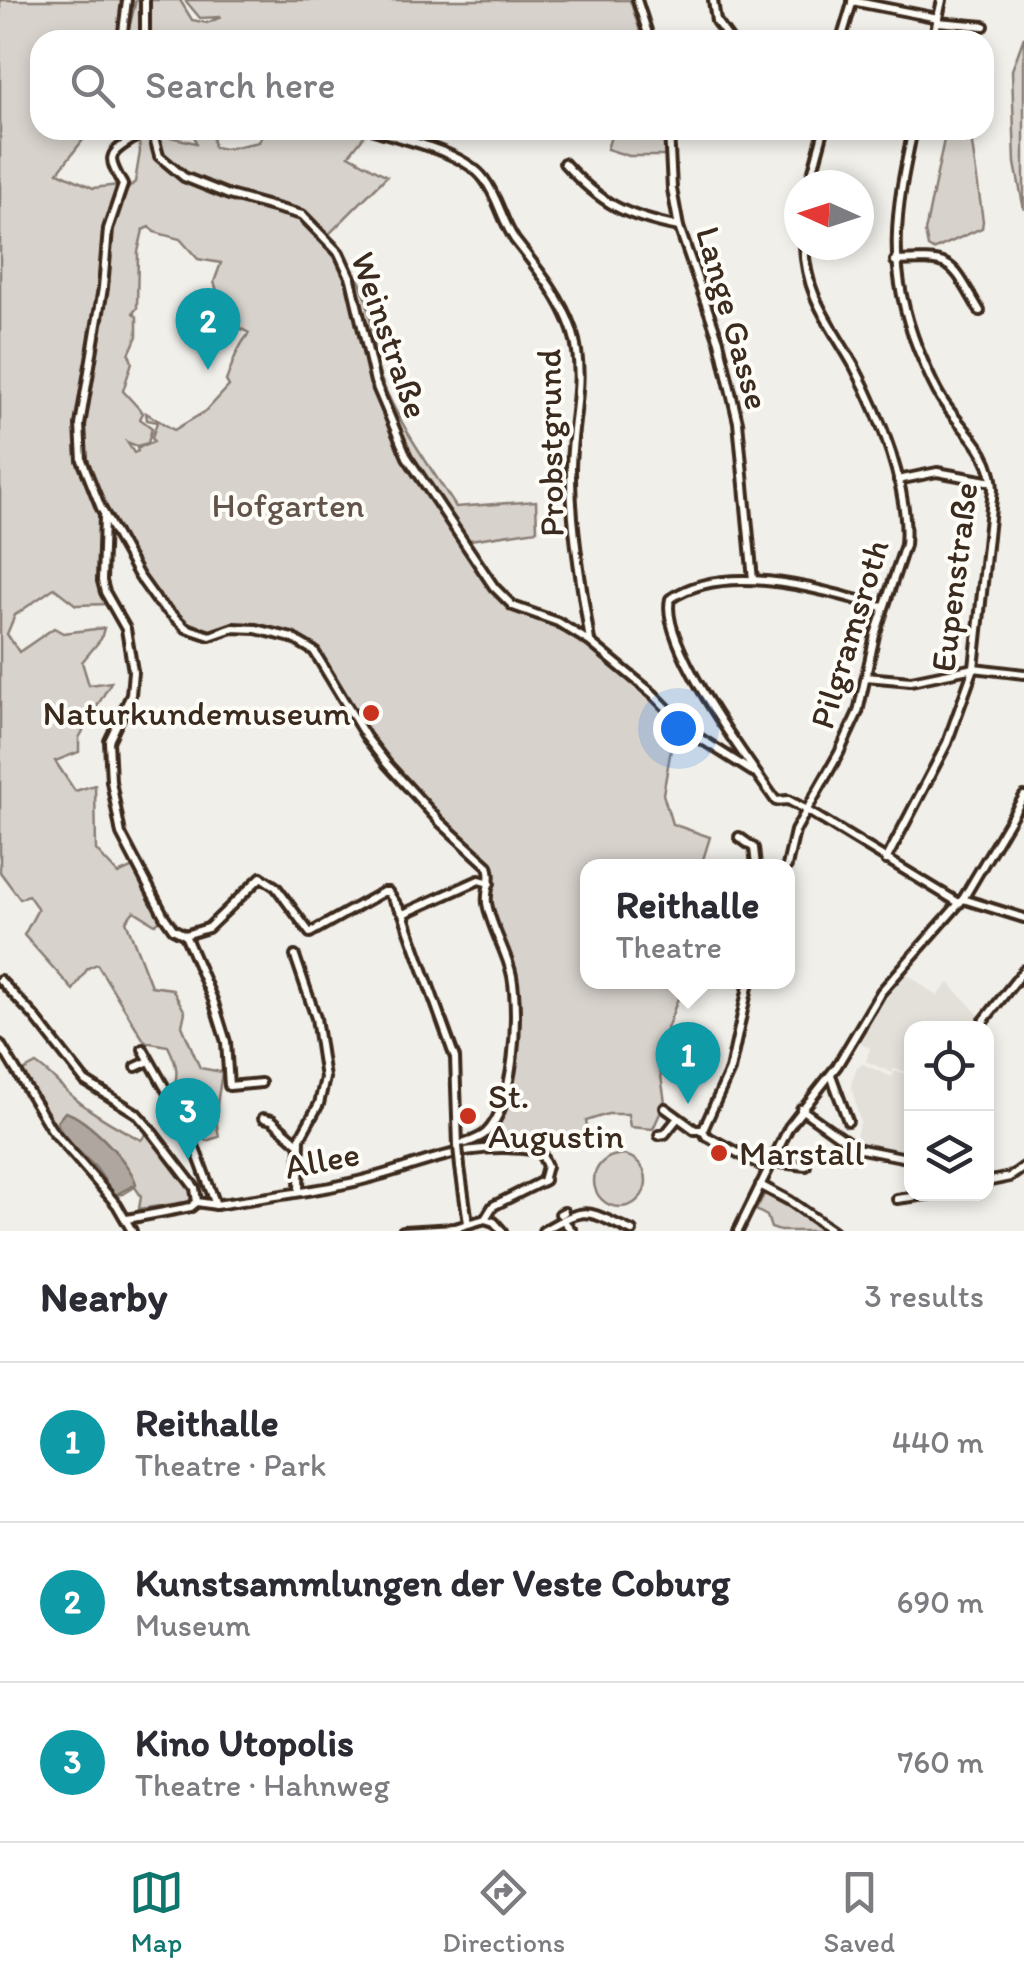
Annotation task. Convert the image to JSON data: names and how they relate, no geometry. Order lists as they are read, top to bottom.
{
  "streets": {
    "street": [
      "Lange Gasse",
      "Weinstraße",
      "Probstgrund",
      "Eupenstraße",
      "Pilgramsroth",
      "Allee"
    ]
  },
  "crossings": [
    ["Weinstraße", "Probstgrund"]
  ],
  "parks": ["Hofgarten"],
  "places": ["Naturkundemuseum", "St. Augustin", "Marstall"],
  "north": "left",
  "page": {
    "search": "Search here",
    "pins": ["2", "1", "3"],
    "popup": ["Reithalle", "Theatre"],
    "heading": ["Nearby", "3 results"],
    "list": [
      {
        "mark": "1",
        "name": "Reithalle",
        "note": "Theatre · Park",
        "value": "440 m"
      },
      {
        "mark": "2",
        "name": "Kunstsammlungen der Veste Coburg",
        "note": "Museum",
        "value": "690 m"
      },
      {
        "mark": "3",
        "name": "Kino Utopolis",
        "note": "Theatre · Hahnweg",
        "value": "760 m"
      }
    ],
    "nav": ["Map", "Directions", "Saved"]
  }
}
